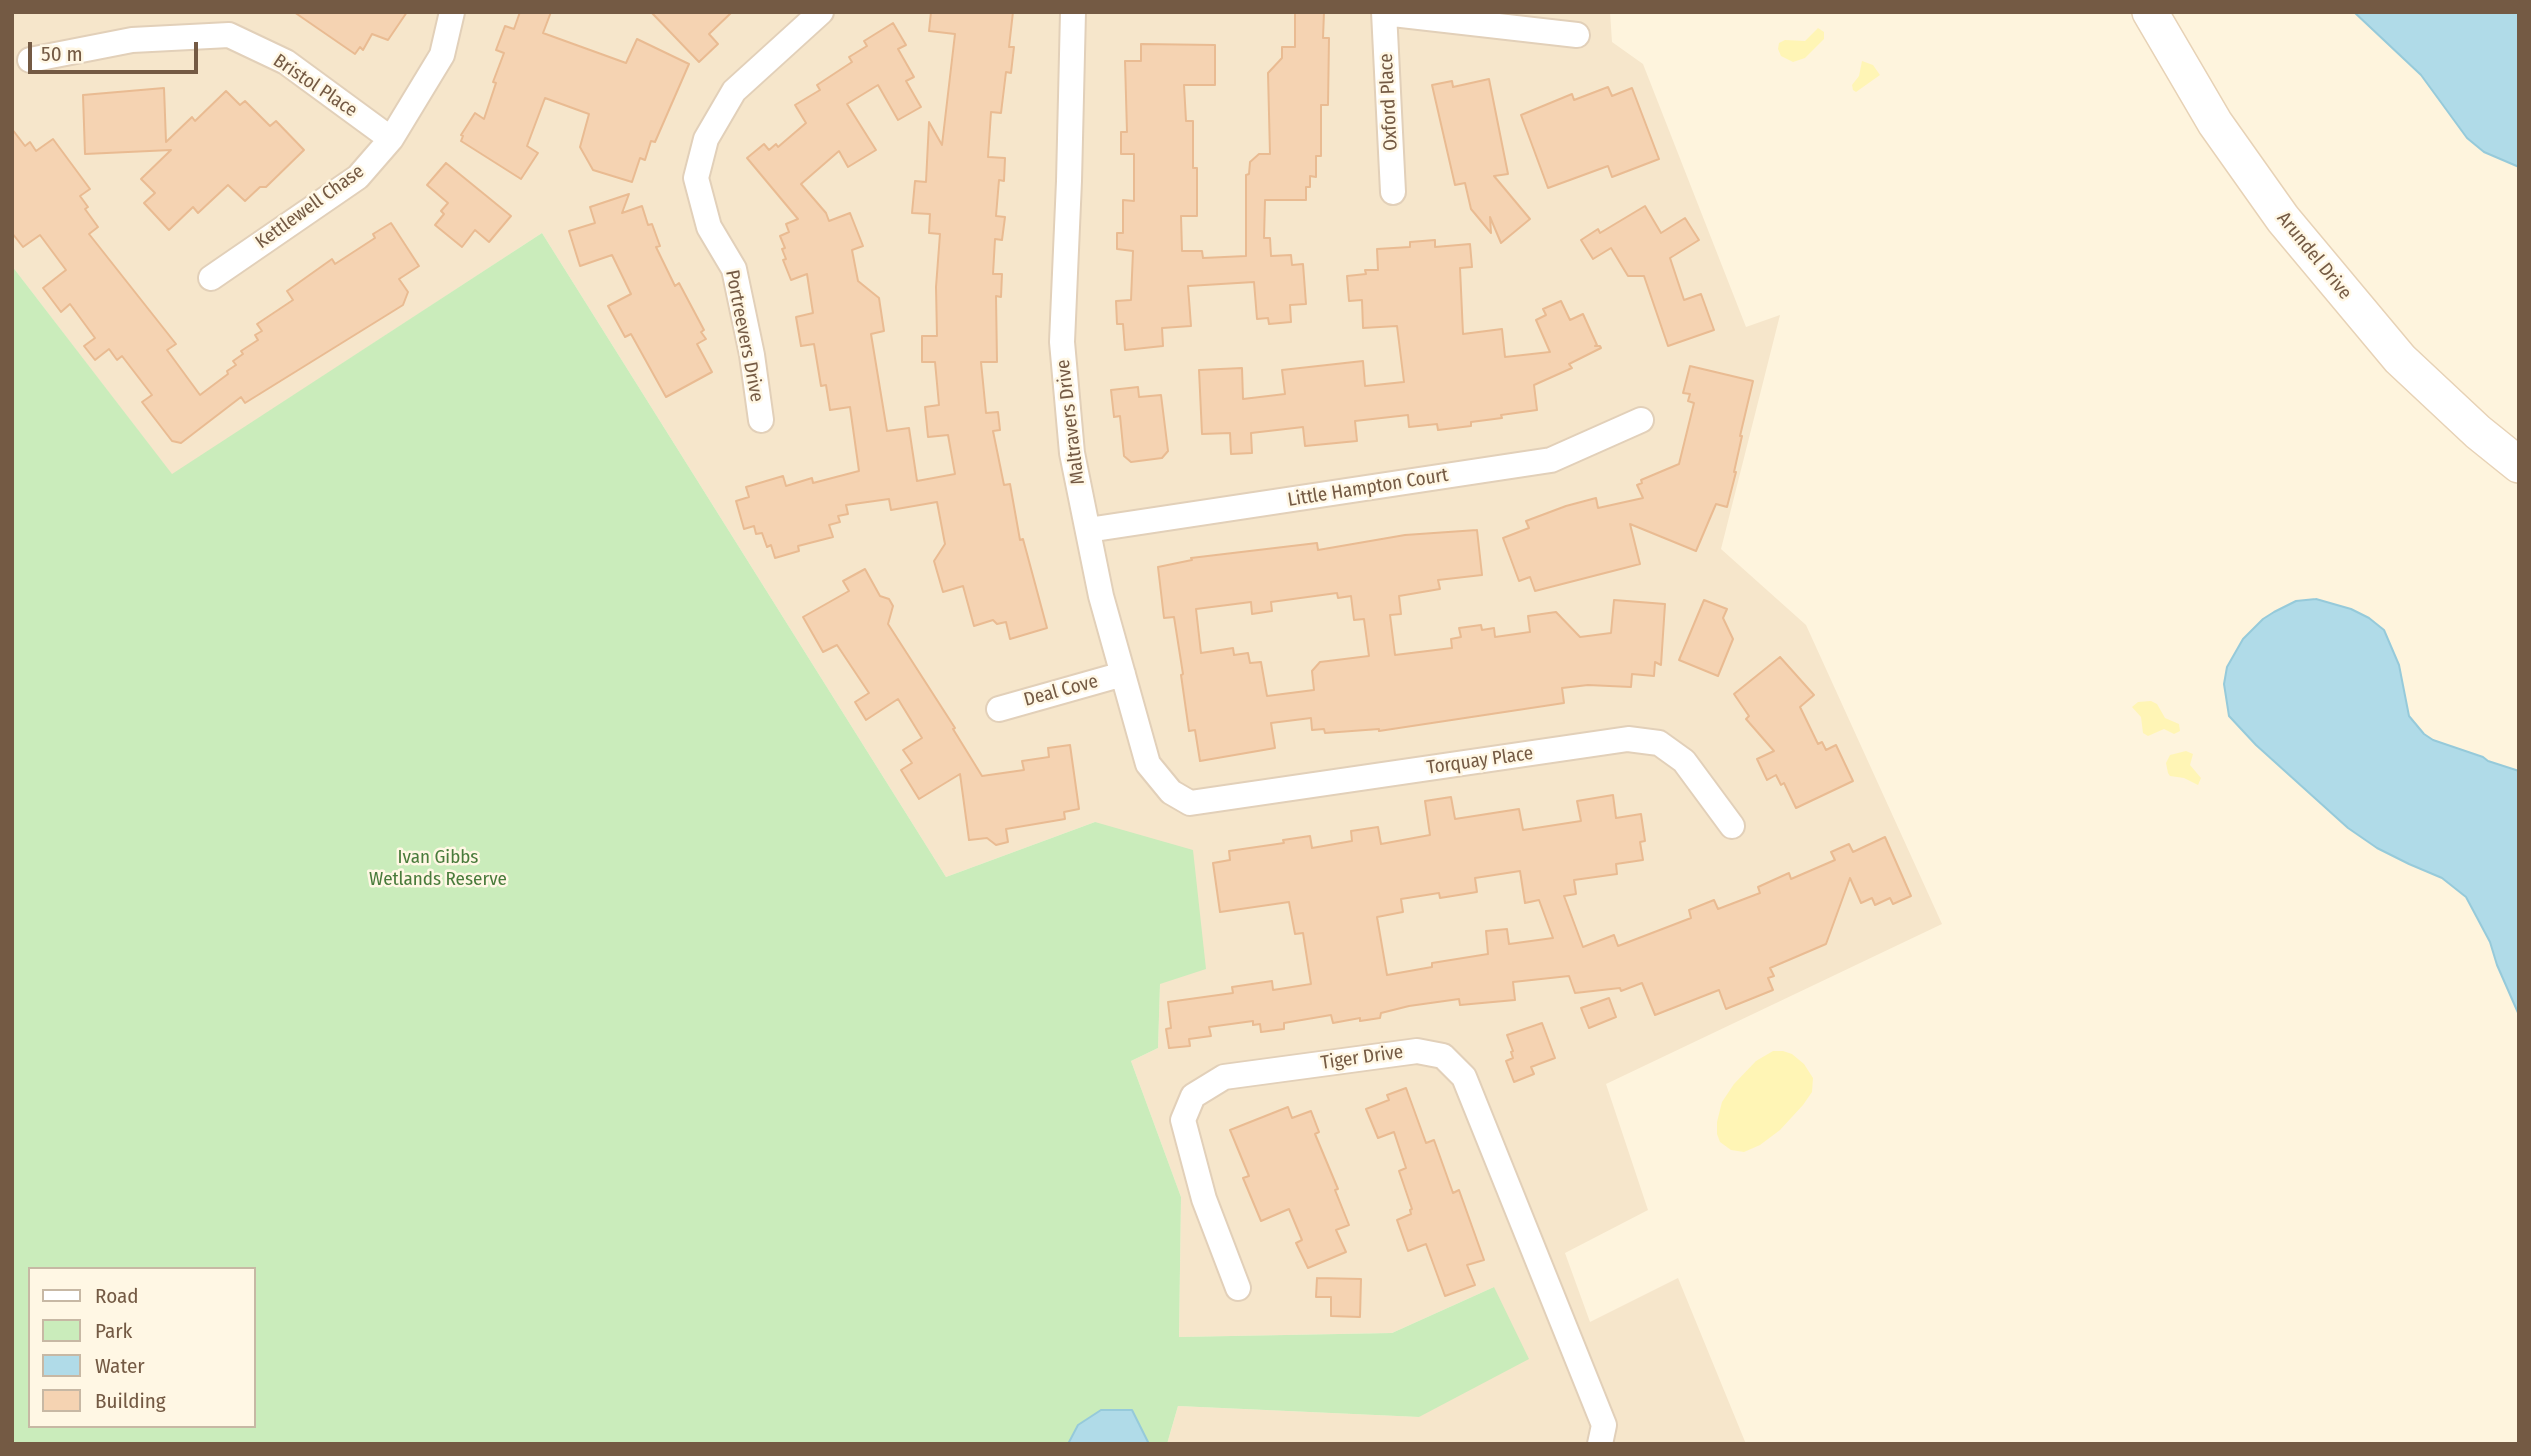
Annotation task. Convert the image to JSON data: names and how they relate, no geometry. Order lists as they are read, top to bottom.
{
  "streets": {
    "main road": ["Arundel Drive"],
    "street": [
      "Bristol Place",
      "Oxford Place",
      "Kettlewell Chase",
      "Portreevers Drive",
      "Maltravers Drive",
      "Little Hampton Court",
      "Deal Cove",
      "Torquay Place",
      "Tiger Drive"
    ]
  },
  "crossings": [
    ["Bristol Place", "Kettlewell Chase"],
    ["Maltravers Drive", "Little Hampton Court"],
    ["Maltravers Drive", "Deal Cove"],
    ["Maltravers Drive", "Torquay Place"]
  ],
  "parks": ["Ivan Gibbs Wetlands Reserve"],
  "legend": [
    "Road",
    "Park",
    "Water",
    "Building"
  ],
  "scale_bar": "50 m"
}
